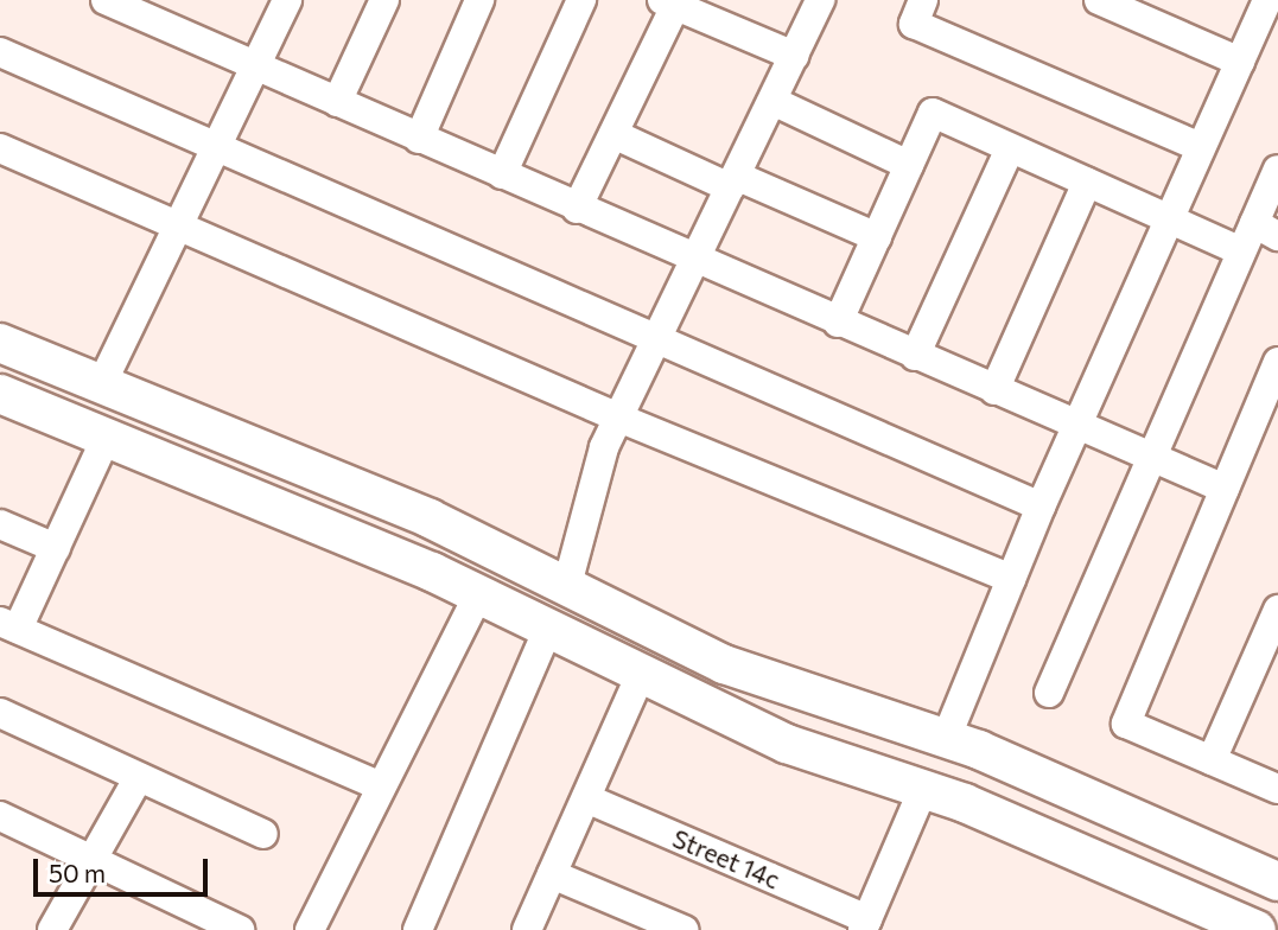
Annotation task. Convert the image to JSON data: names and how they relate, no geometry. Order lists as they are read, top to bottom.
{
  "streets": {
    "street": ["Street 14c"]
  },
  "scale_bar": "50 m"
}
